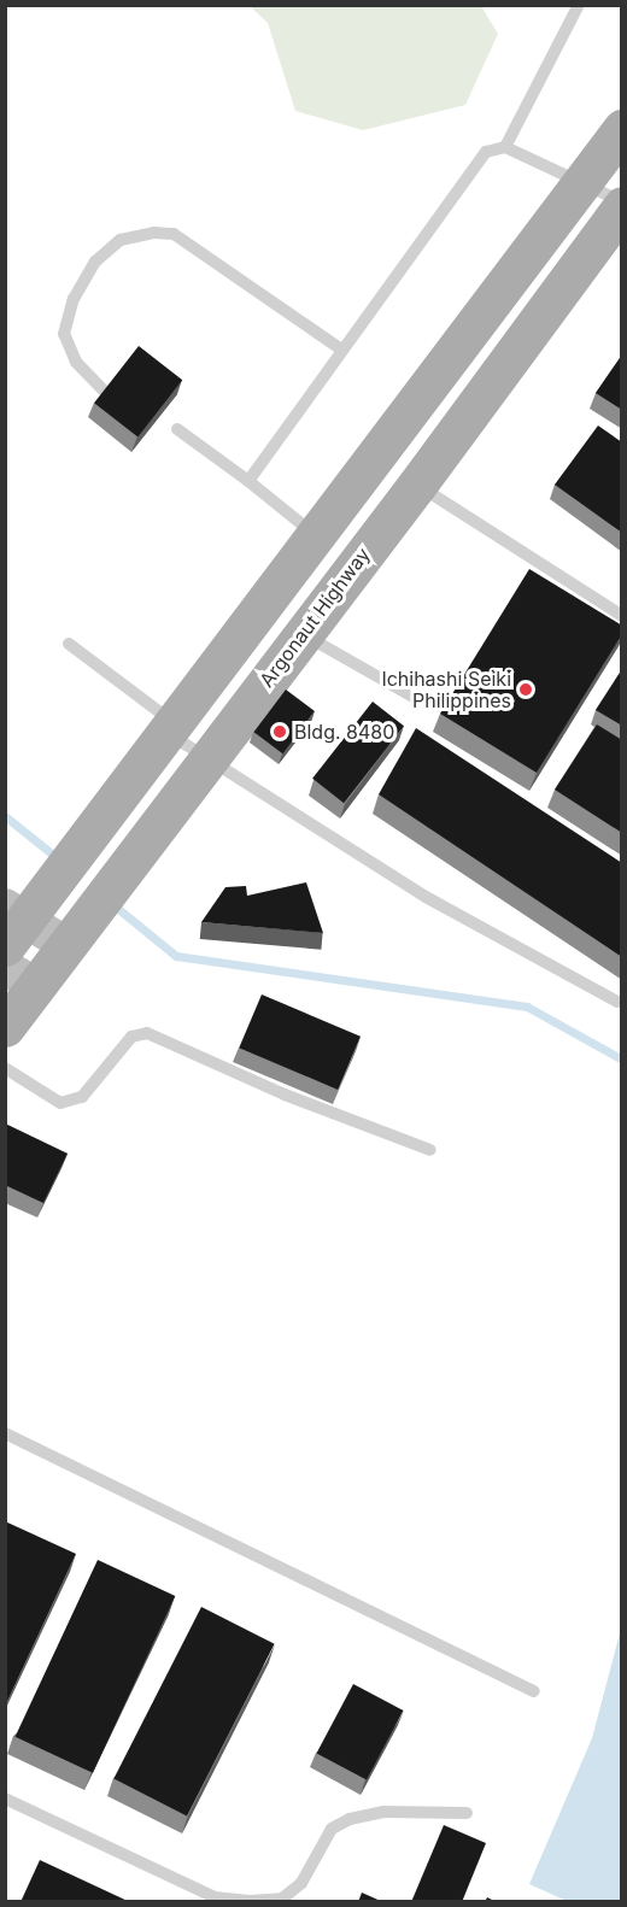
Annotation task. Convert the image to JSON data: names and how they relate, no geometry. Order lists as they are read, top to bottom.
{
  "streets": {
    "main road": ["Argonaut Highway"]
  },
  "places": ["Ichihashi Seiki Philippines", "Bldg. 8480"]
}
